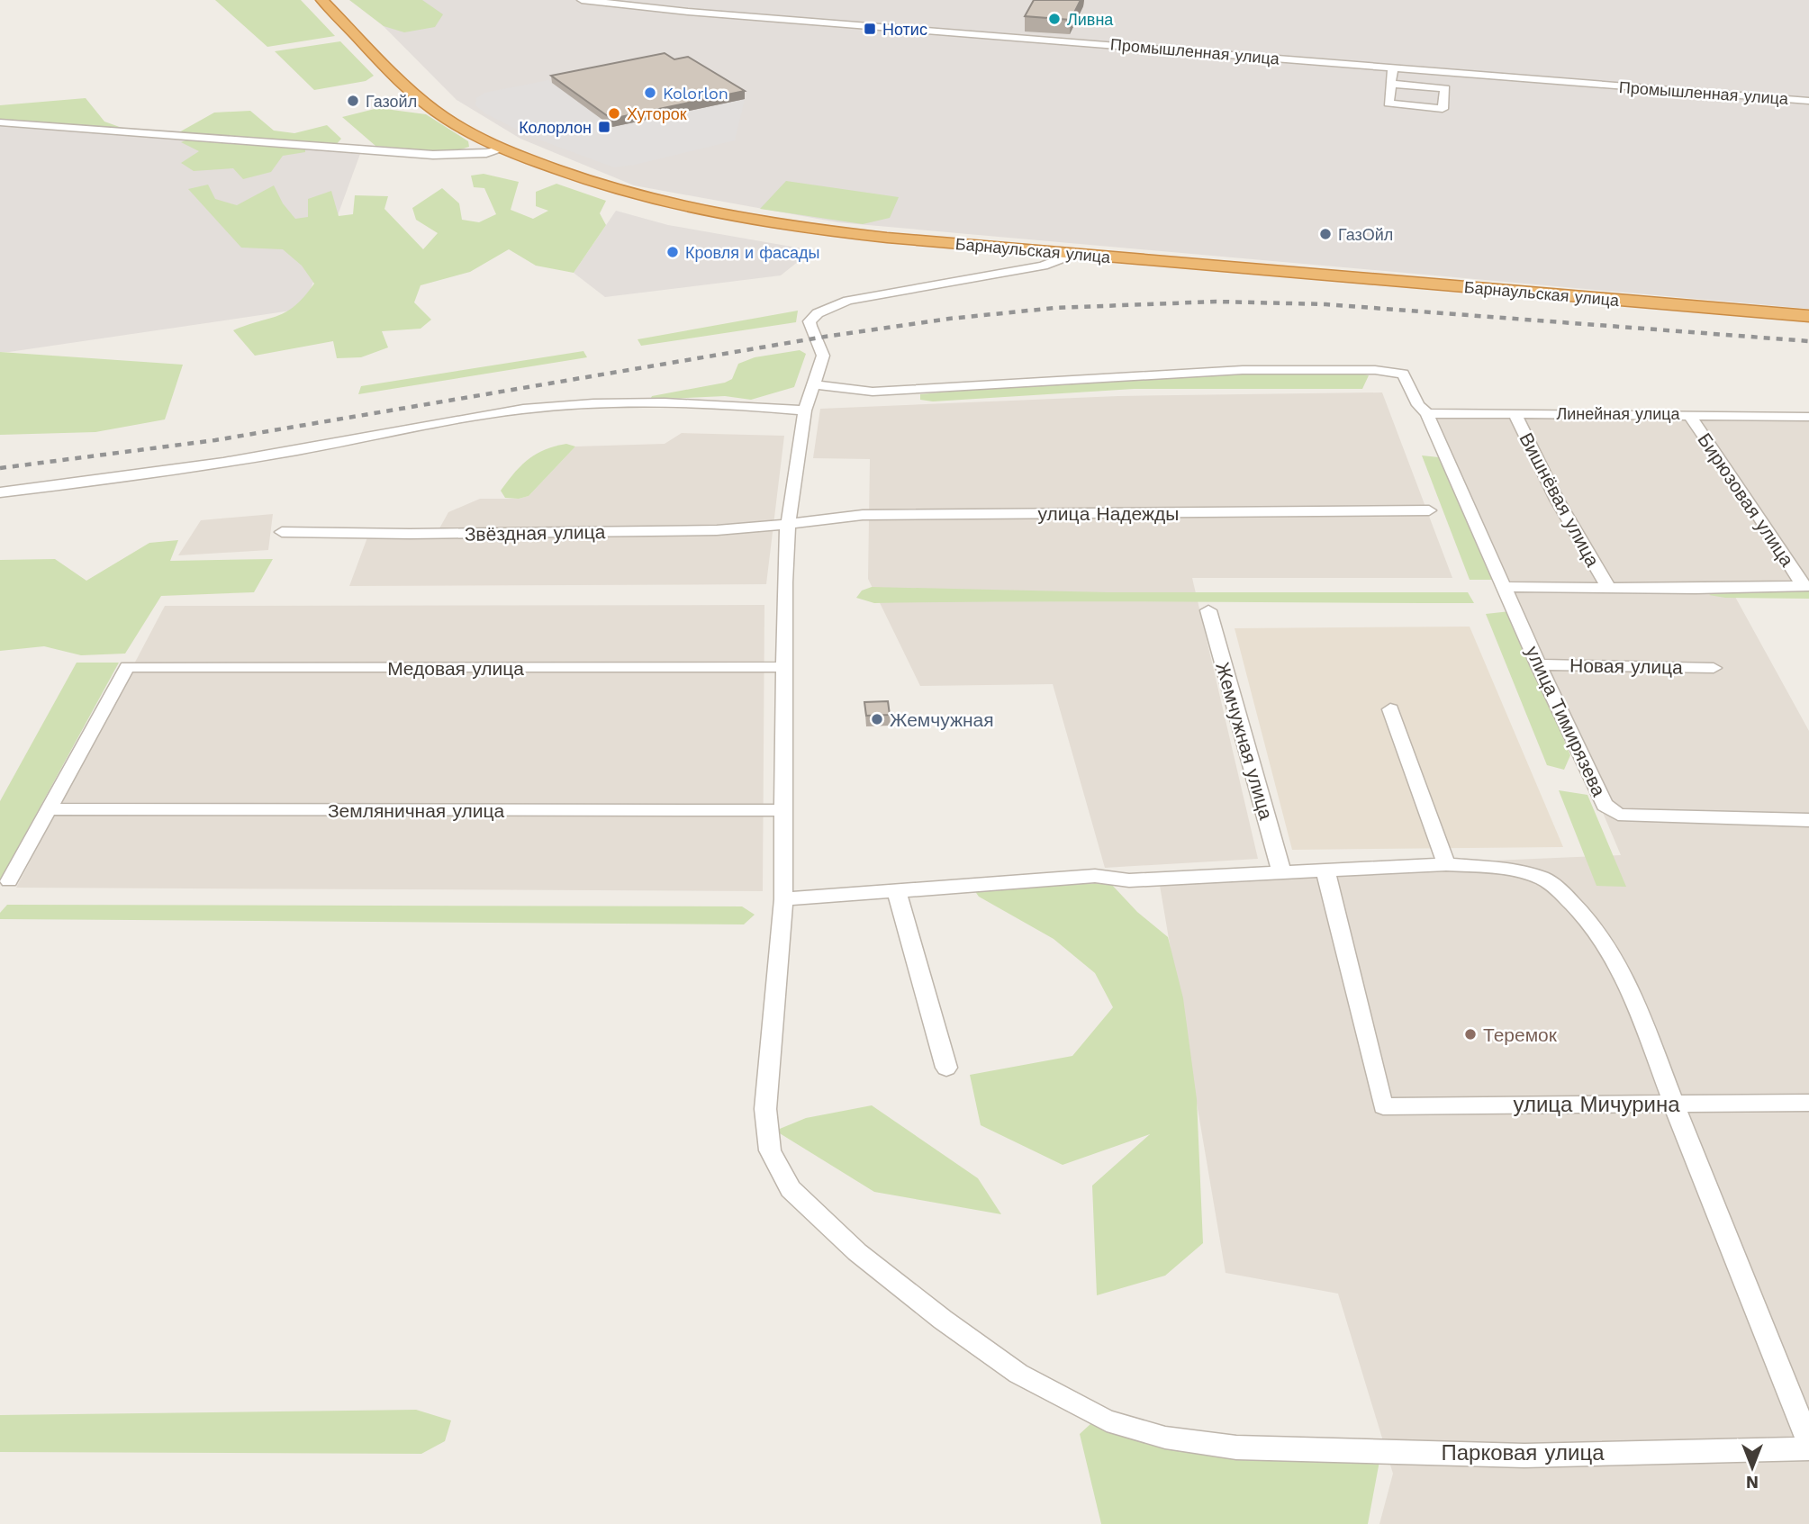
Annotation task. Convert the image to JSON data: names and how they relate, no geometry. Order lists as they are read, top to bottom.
{
  "streets": {
    "highway": ["Барнаульская улица"],
    "street": [
      "Промышленная улица",
      "Линейная улица",
      "Вишнёвая улица",
      "Бирюзовая улица",
      "улица Надежды",
      "Звёздная улица",
      "Новая улица",
      "Медовая улица",
      "улица Тимирязева",
      "Жемчужная улица",
      "Земляничная улица",
      "улица Мичурина",
      "Парковая улица"
    ]
  },
  "crossings": [
    ["Барнаульская улица", "Парковая улица"],
    ["Линейная улица", "Вишнёвая улица"],
    ["Линейная улица", "Бирюзовая улица"],
    ["Линейная улица", "улица Тимирязева"],
    ["улица Надежды", "Звёздная улица"],
    ["улица Надежды", "Парковая улица"],
    ["Звёздная улица", "Парковая улица"],
    ["Новая улица", "улица Тимирязева"],
    ["Медовая улица", "Земляничная улица"],
    ["Медовая улица", "Парковая улица"],
    ["улица Тимирязева", "Парковая улица"],
    ["Земляничная улица", "Парковая улица"]
  ],
  "places": {
    "other": [
      "Ливна",
      "Kolorlon",
      "Газойл",
      "Хуторок",
      "ГазОйл",
      "Кровля и фасады",
      "Жемчужная",
      "Теремок"
    ],
    "transit": ["Нотис", "Колорлон"]
  },
  "north": "bottom"
}
